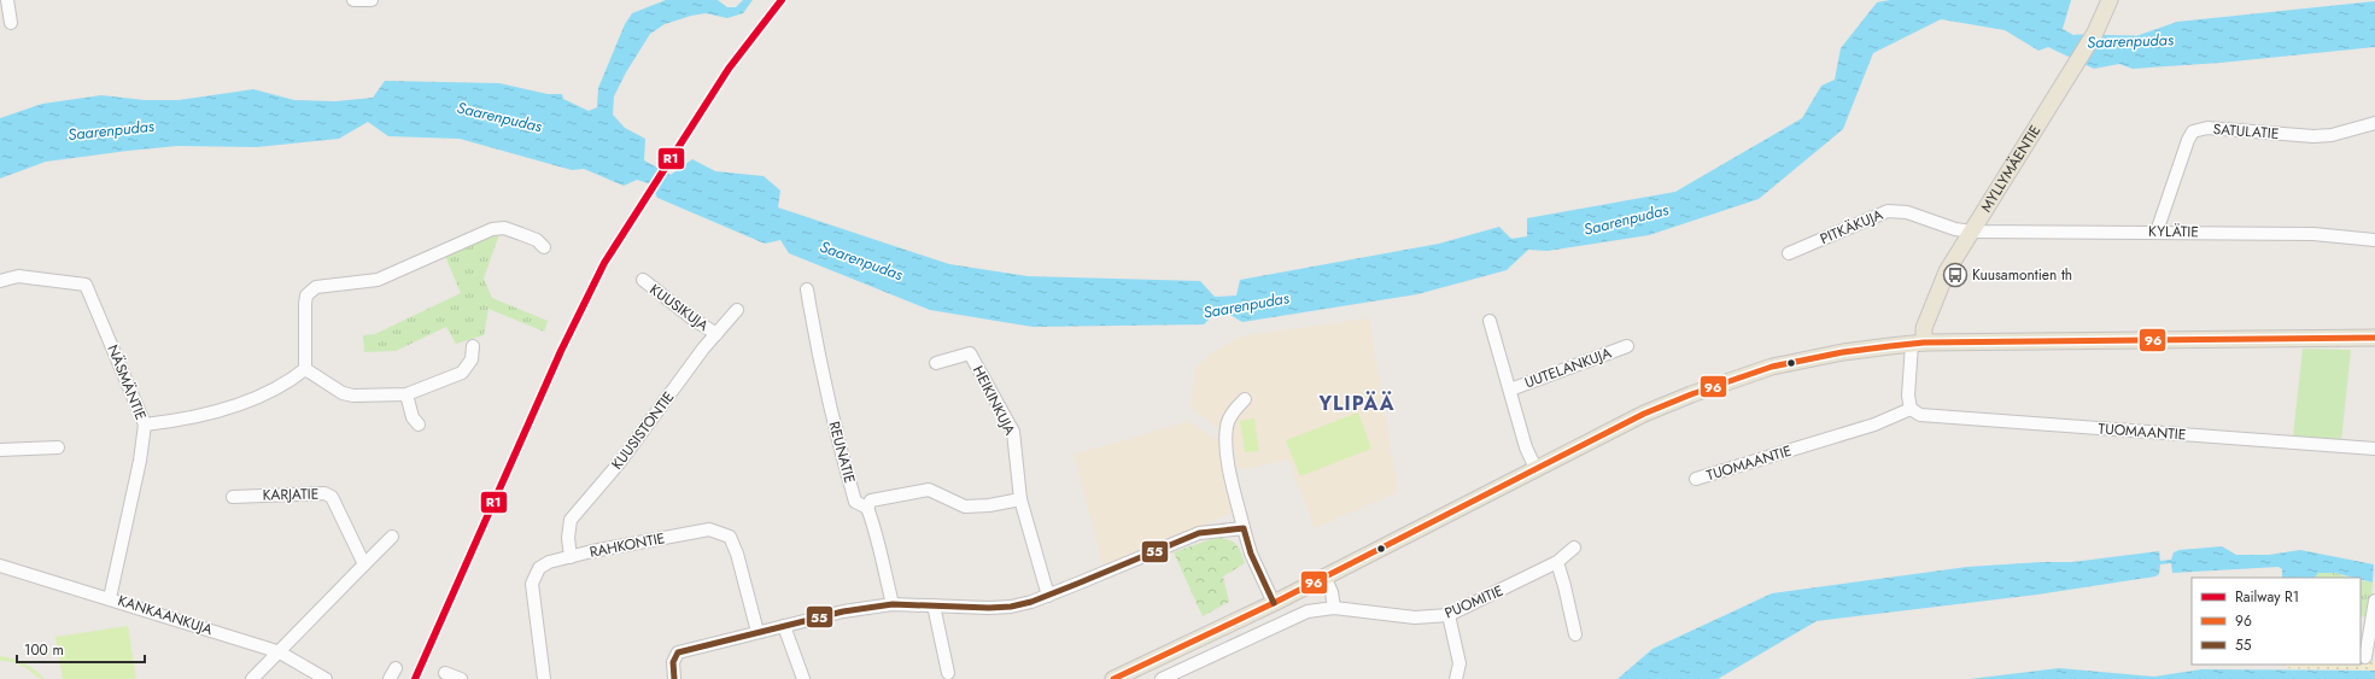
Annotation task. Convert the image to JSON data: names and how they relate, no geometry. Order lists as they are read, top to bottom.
{
  "streets": {
    "main road": ["MYLLYMÄENTIE"],
    "street": [
      "SATULATIE",
      "PITKÄKUJA",
      "KYLÄTIE",
      "KUUSIKUJA",
      "UUTELANKUJA",
      "NÄSMÄNTIE",
      "HEIKINKUJA",
      "KUUSISTONTIE",
      "TUOMAANTIE",
      "REUNATIE",
      "KARJATIE",
      "RAHKONTIE",
      "PUOMITIE",
      "KANKAANKUJA"
    ]
  },
  "crossings": [
    ["SATULATIE", "KYLÄTIE"],
    ["MYLLYMÄENTIE", "PITKÄKUJA"],
    ["MYLLYMÄENTIE", "KYLÄTIE"],
    ["PITKÄKUJA", "KYLÄTIE"],
    ["KUUSIKUJA", "KUUSISTONTIE"],
    ["NÄSMÄNTIE", "KANKAANKUJA"],
    ["KUUSISTONTIE", "RAHKONTIE"]
  ],
  "districts": ["YLIPÄÄ"],
  "water": ["Saarenpudas"],
  "places": {
    "bus stop": ["Kuusamontien th"]
  },
  "lines": ["rail line R1", "transit line 96", "transit line 55"],
  "legend": ["Railway R1", "96", "55"],
  "scale_bar": "100 m"
}
